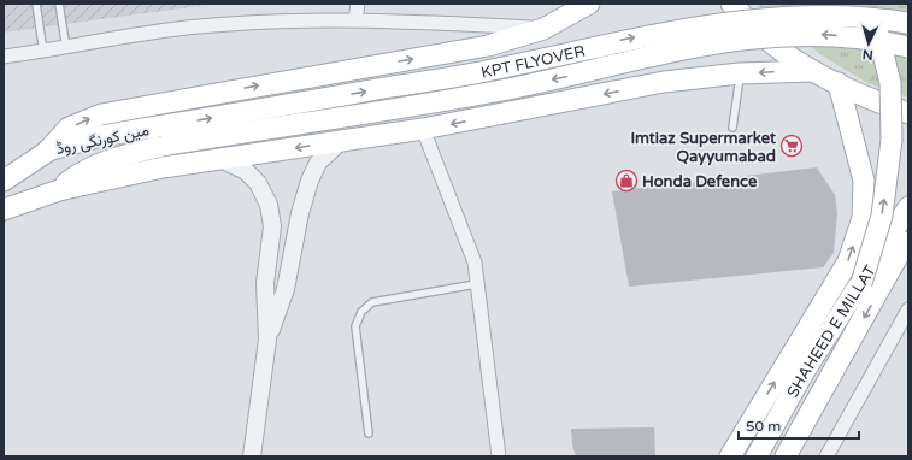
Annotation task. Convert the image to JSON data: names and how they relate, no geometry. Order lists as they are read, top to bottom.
{
  "streets": {
    "main road": ["KPT FLYOVER", "مین کورنگی روڈ", "SHAHEED E MILLAT"]
  },
  "crossings": [
    ["KPT FLYOVER", "مین کورنگی روڈ"]
  ],
  "places": {
    "supermarket": ["Imtiaz Supermarket Qayyumabad"],
    "shop": ["Honda Defence"]
  },
  "scale_bar": "50 m",
  "north": "bottom"
}
